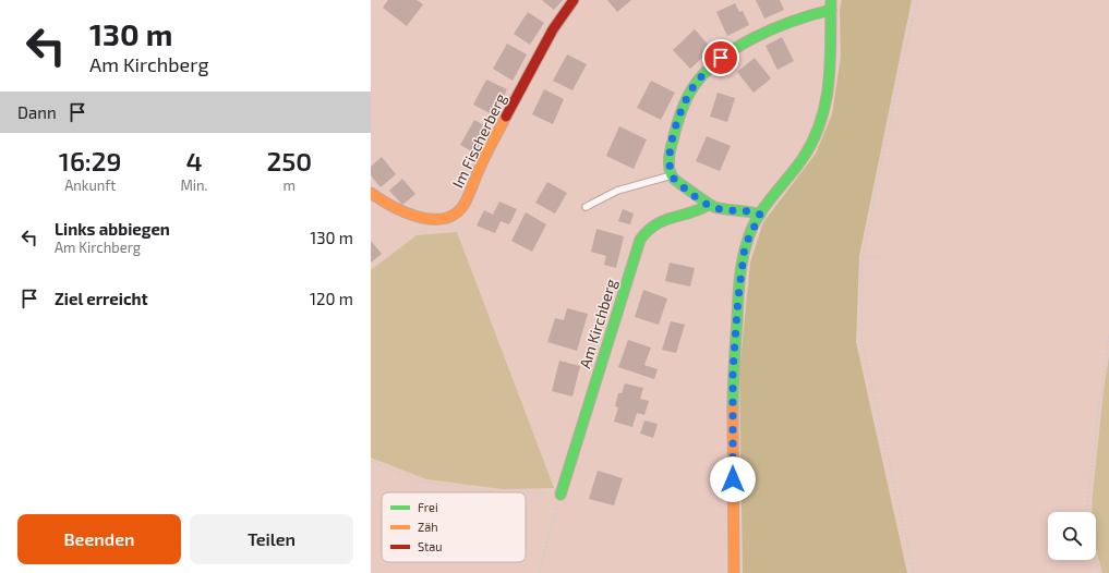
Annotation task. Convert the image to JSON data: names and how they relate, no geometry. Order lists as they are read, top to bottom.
{
  "streets": {
    "street": ["Im Fischerberg", "Am Kirchberg"]
  },
  "legend": ["Frei", "Zäh", "Stau"],
  "page": {
    "turn": ["130 m", "Am Kirchberg"],
    "then": "Dann",
    "eta": [
      "16:29",
      "Ankunft",
      "4",
      "Min.",
      "250",
      "m"
    ],
    "list": [
      {
        "name": "Links abbiegen",
        "note": "Am Kirchberg",
        "value": "130 m"
      },
      {
        "name": "Ziel erreicht",
        "value": "120 m"
      }
    ],
    "buttons": ["Beenden", "Teilen"]
  }
}
